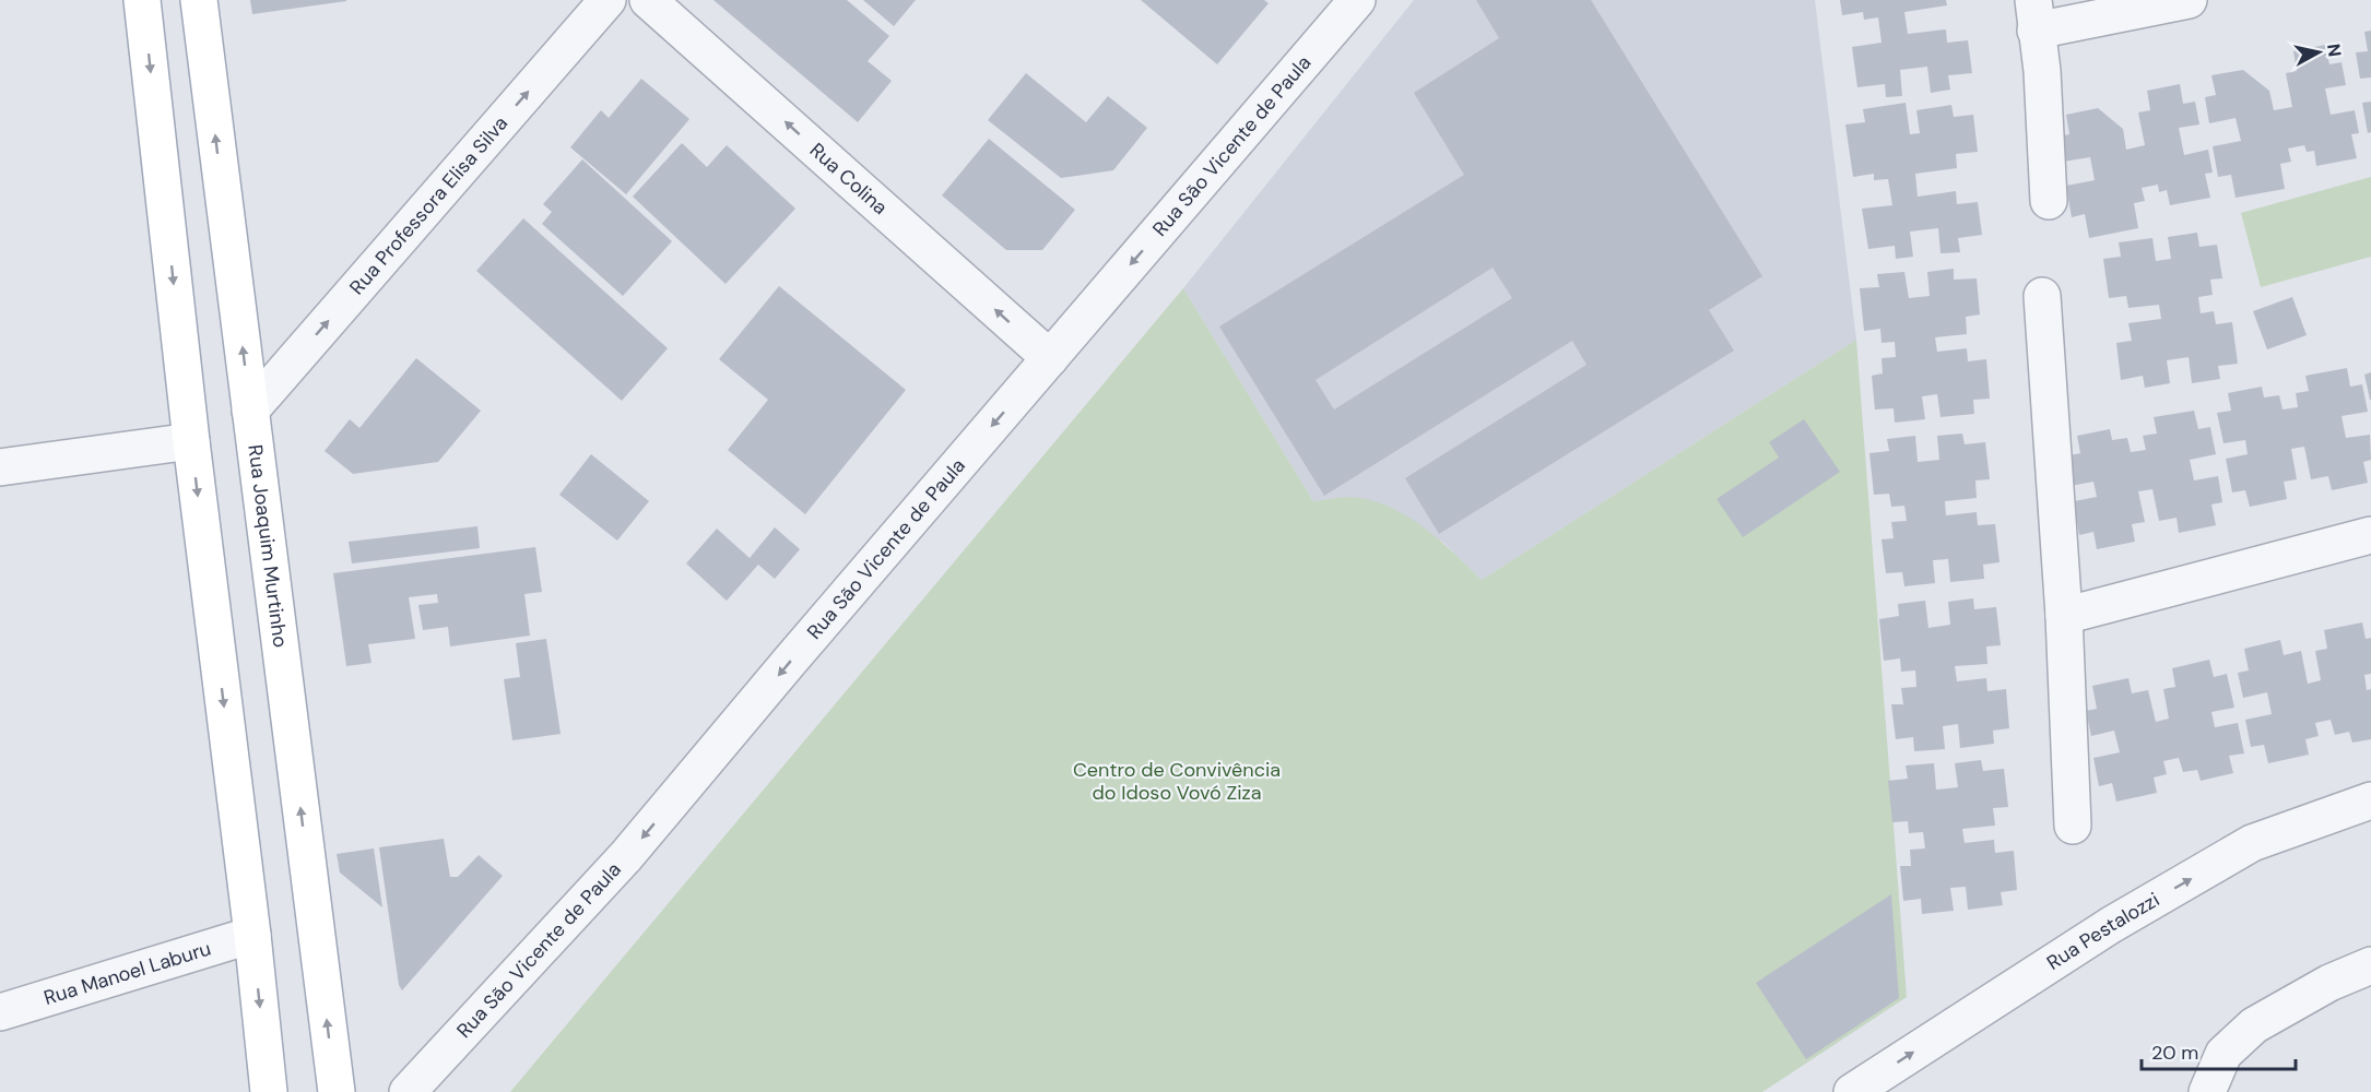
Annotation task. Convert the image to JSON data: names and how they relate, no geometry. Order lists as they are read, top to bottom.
{
  "streets": {
    "main road": ["Rua Joaquim Murtinho"],
    "street": [
      "Rua São Vicente de Paula",
      "Rua Colina",
      "Rua Professora Elisa Silva",
      "Rua Pestalozzi",
      "Rua Manoel Laburu"
    ]
  },
  "crossings": [
    ["Rua São Vicente de Paula", "Rua Colina"],
    ["Rua Professora Elisa Silva", "Rua Joaquim Murtinho"]
  ],
  "one_way": ["Rua São Vicente de Paula", "Rua Colina", "Rua Professora Elisa Silva"],
  "parks": ["Centro de Convivência do Idoso Vovó Ziza"],
  "scale_bar": "20 m",
  "north": "right"
}
